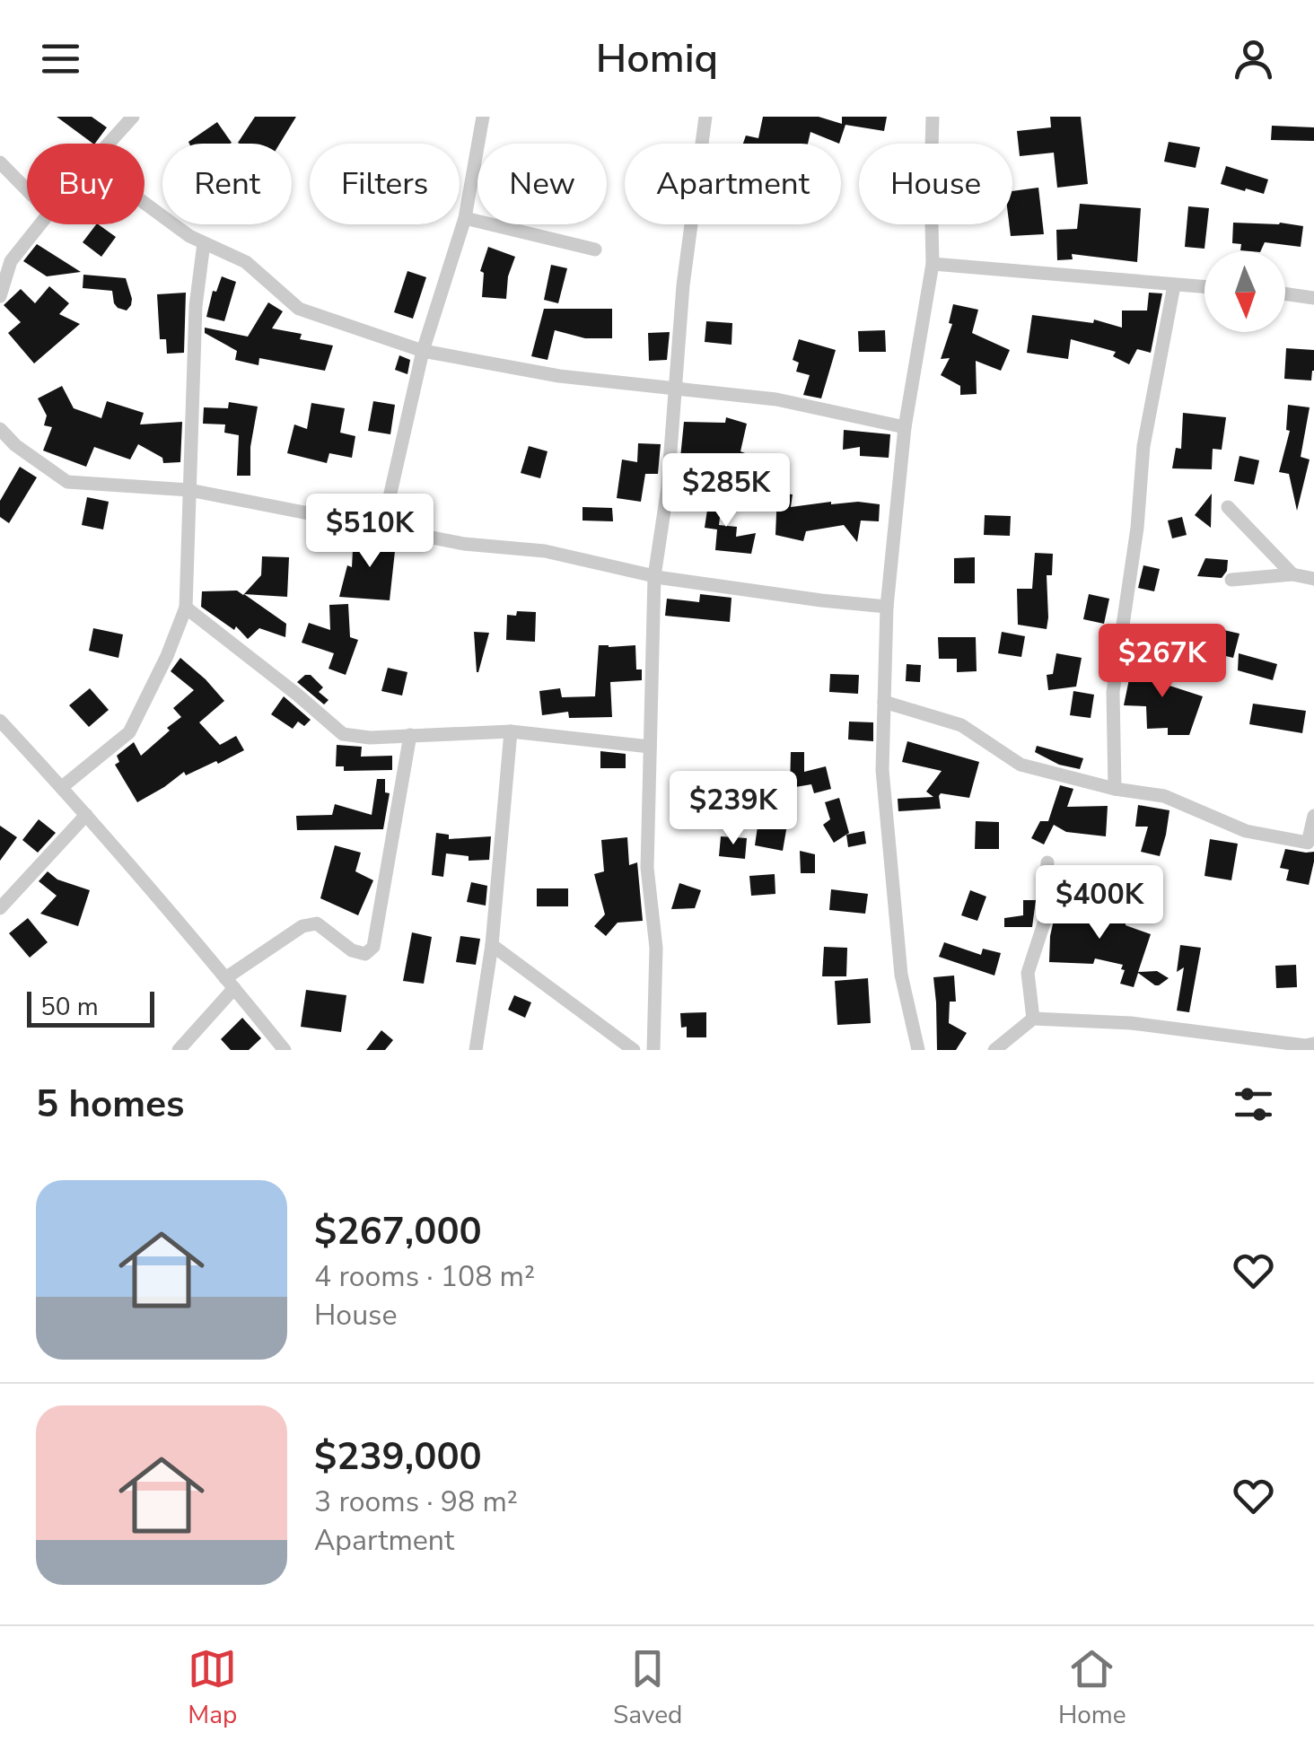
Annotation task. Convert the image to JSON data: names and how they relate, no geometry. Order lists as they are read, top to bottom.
{
  "scale_bar": "50 m",
  "north": "bottom",
  "page": {
    "header": "Homiq",
    "chip": [
      "Buy",
      "Rent",
      "Filters",
      "New",
      "Apartment",
      "House"
    ],
    "price": [
      "$285K",
      "$510K",
      "$267K",
      "$239K",
      "$400K"
    ],
    "scale": "50 m",
    "heading": "5 homes",
    "list": [
      {
        "name": "$267,000",
        "note": "4 rooms · 108 m² · House"
      },
      {
        "name": "$239,000",
        "note": "3 rooms · 98 m² · Apartment"
      }
    ],
    "tabs": ["Map", "Saved", "Home"]
  }
}
